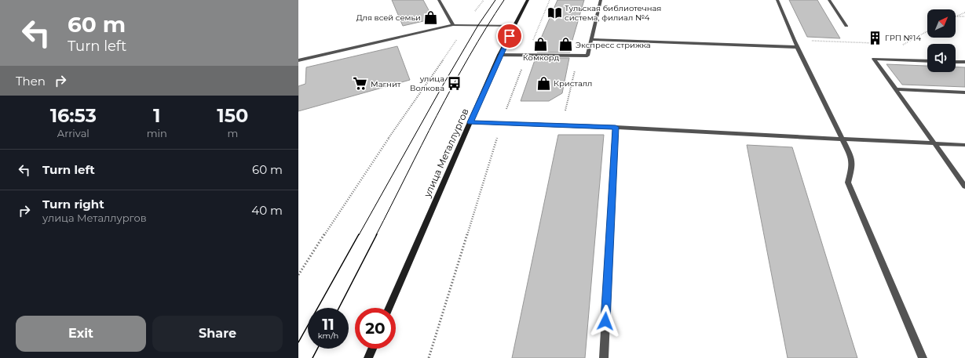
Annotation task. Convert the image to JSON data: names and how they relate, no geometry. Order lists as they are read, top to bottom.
{
  "streets": {
    "main road": ["улица Металлургов"]
  },
  "places": {
    "library": ["Тульская библиотечная система, филиал №4"],
    "shop": [
      "Для всей семьи",
      "Комкорд",
      "Экспресс стрижка",
      "Кристалл"
    ],
    "building": ["ГРП №14"],
    "bus stop": ["улица Волкова"],
    "supermarket": ["Магнит"]
  },
  "north": "top right",
  "page": {
    "turn": ["60 m", "Turn left"],
    "then": "Then",
    "eta": [
      "16:53",
      "Arrival",
      "1",
      "min",
      "150",
      "m"
    ],
    "list": [
      {
        "name": "Turn left",
        "value": "60 m"
      },
      {
        "name": "Turn right",
        "note": "улица Металлургов",
        "value": "40 m"
      }
    ],
    "speed": "11 km/h",
    "limit": "20",
    "buttons": ["Exit", "Share"]
  }
}
